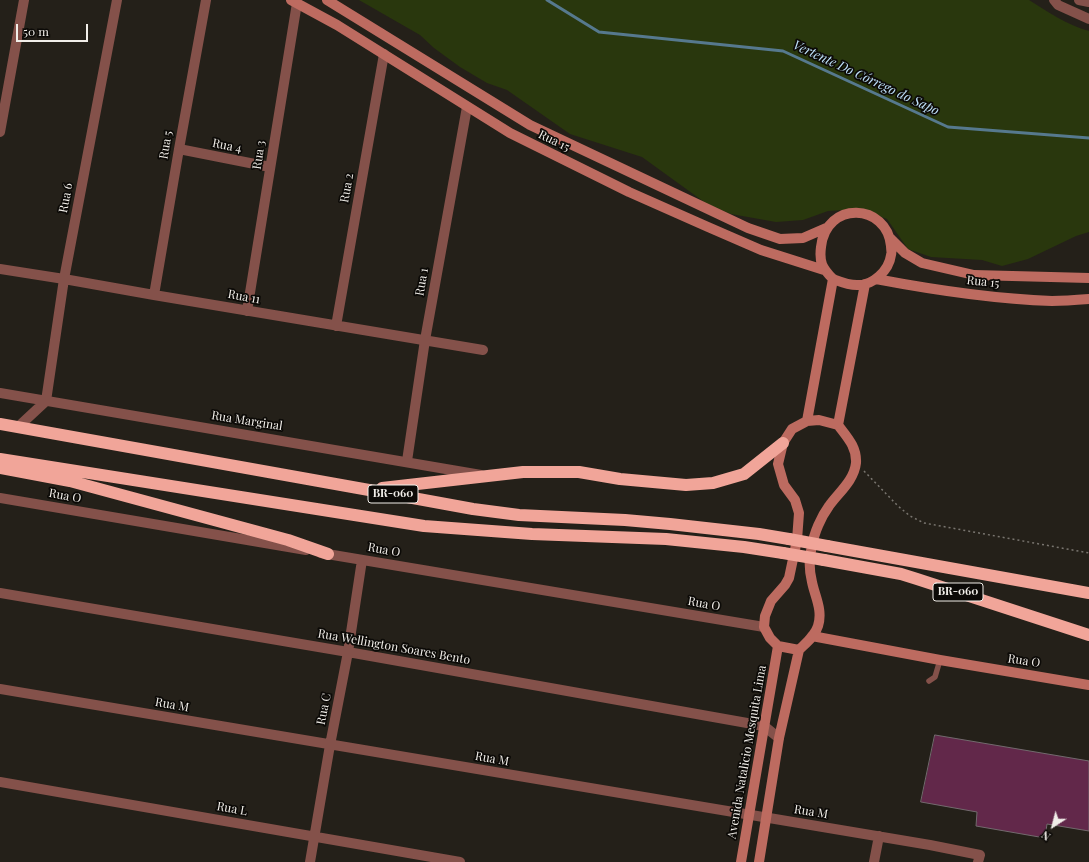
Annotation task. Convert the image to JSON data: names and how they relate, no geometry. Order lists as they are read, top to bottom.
{
  "streets": {
    "highway": ["BR-060"],
    "street": [
      "Rua 15",
      "Rua 5",
      "Rua 4",
      "Rua 3",
      "Rua 2",
      "Rua 6",
      "Rua 1",
      "Rua 11",
      "Rua Marginal",
      "Rua O",
      "Rua Wellington Soares Bento",
      "Rua M",
      "Rua C",
      "Avenida Natalicio Mesquita Lima",
      "Rua L"
    ]
  },
  "crossings": [
    ["Rua 15", "Rua 3"],
    ["Rua 15", "Rua 2"],
    ["Rua 15", "Rua 1"],
    ["Rua 5", "Rua 4"],
    ["Rua 5", "Rua 11"],
    ["Rua 4", "Rua 3"],
    ["Rua 3", "Rua 11"],
    ["Rua 2", "Rua 11"],
    ["Rua 6", "Rua 11"],
    ["Rua 6", "Rua Marginal"],
    ["Rua 1", "Rua 11"],
    ["Rua 1", "Rua Marginal"],
    ["Rua O", "Rua C"],
    ["Rua Wellington Soares Bento", "Rua C"],
    ["Rua Wellington Soares Bento", "Avenida Natalicio Mesquita Lima"],
    ["Rua M", "Rua C"],
    ["Rua M", "Avenida Natalicio Mesquita Lima"],
    ["Rua C", "Rua L"]
  ],
  "water": ["Vertente Do Córrego do Sapo"],
  "scale_bar": "50 m",
  "north": "bottom left"
}
